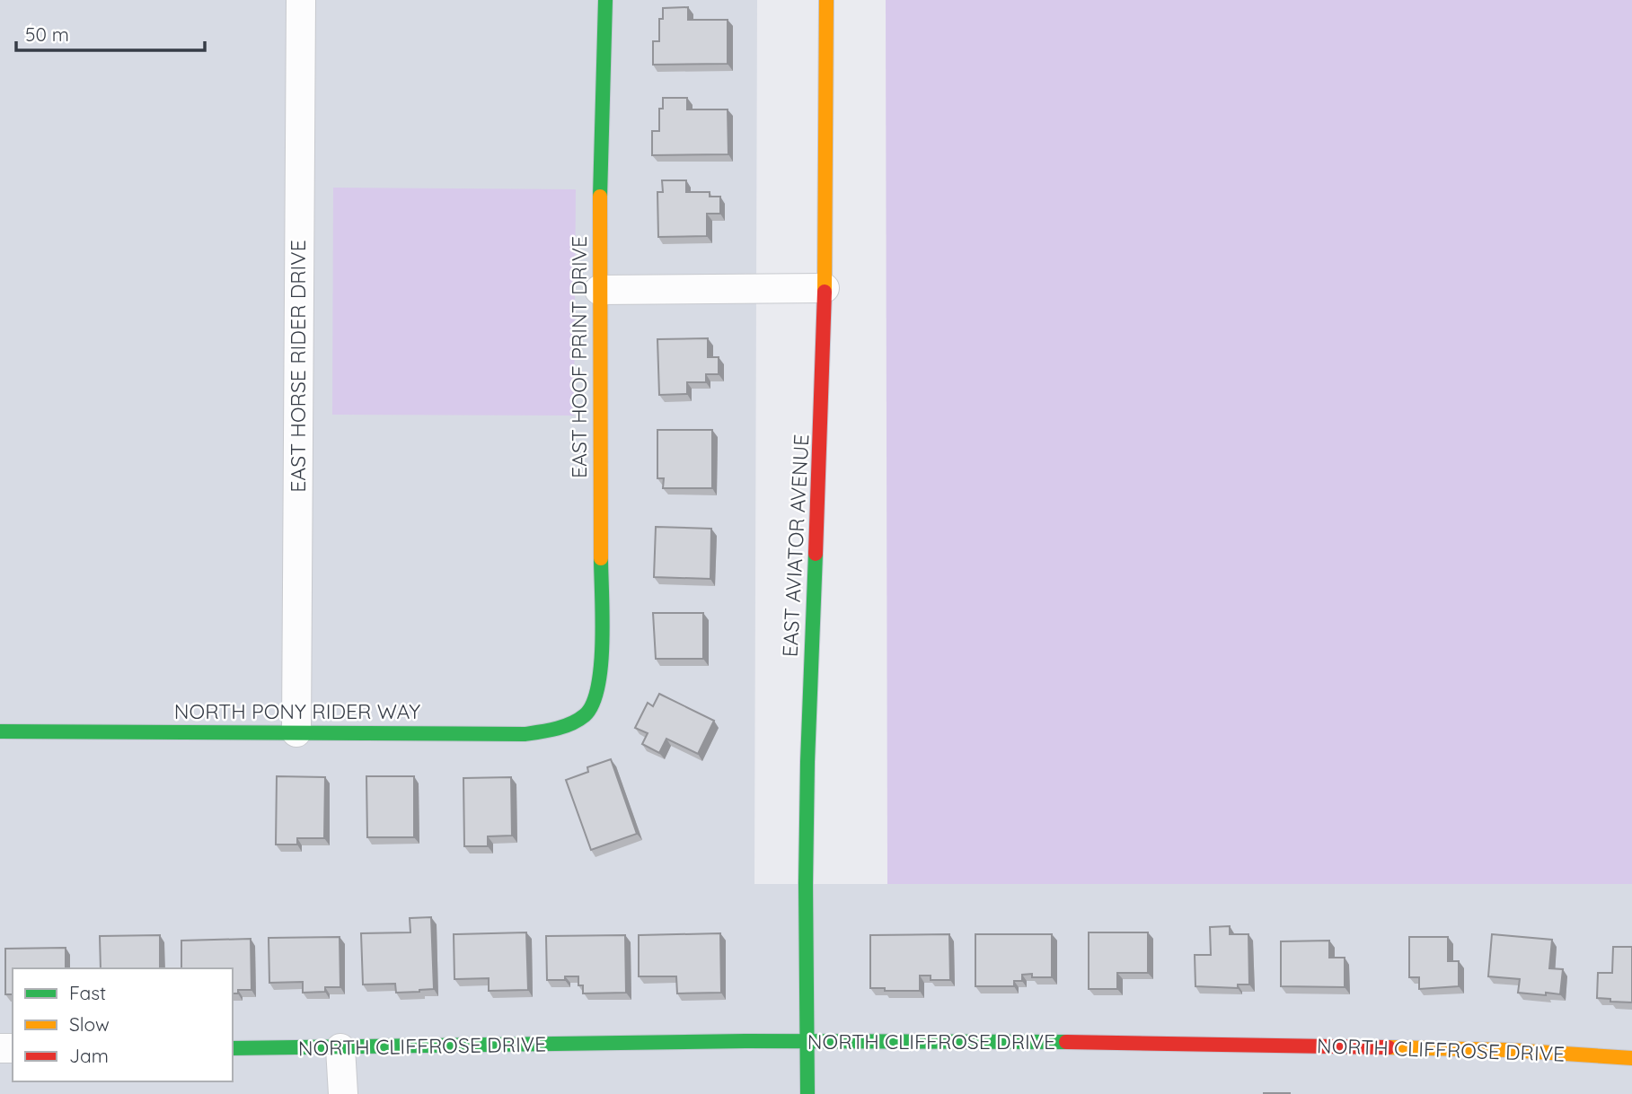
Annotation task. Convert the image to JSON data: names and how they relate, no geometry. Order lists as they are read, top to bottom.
{
  "streets": {
    "street": [
      "EAST HOOF PRINT DRIVE",
      "EAST HORSE RIDER DRIVE",
      "EAST AVIATOR AVENUE",
      "NORTH PONY RIDER WAY",
      "NORTH CLIFFROSE DRIVE"
    ]
  },
  "crossings": [
    ["EAST HOOF PRINT DRIVE", "NORTH PONY RIDER WAY"],
    ["EAST HORSE RIDER DRIVE", "NORTH PONY RIDER WAY"],
    ["EAST AVIATOR AVENUE", "NORTH CLIFFROSE DRIVE"]
  ],
  "legend": ["Fast", "Slow", "Jam"],
  "scale_bar": "50 m"
}
